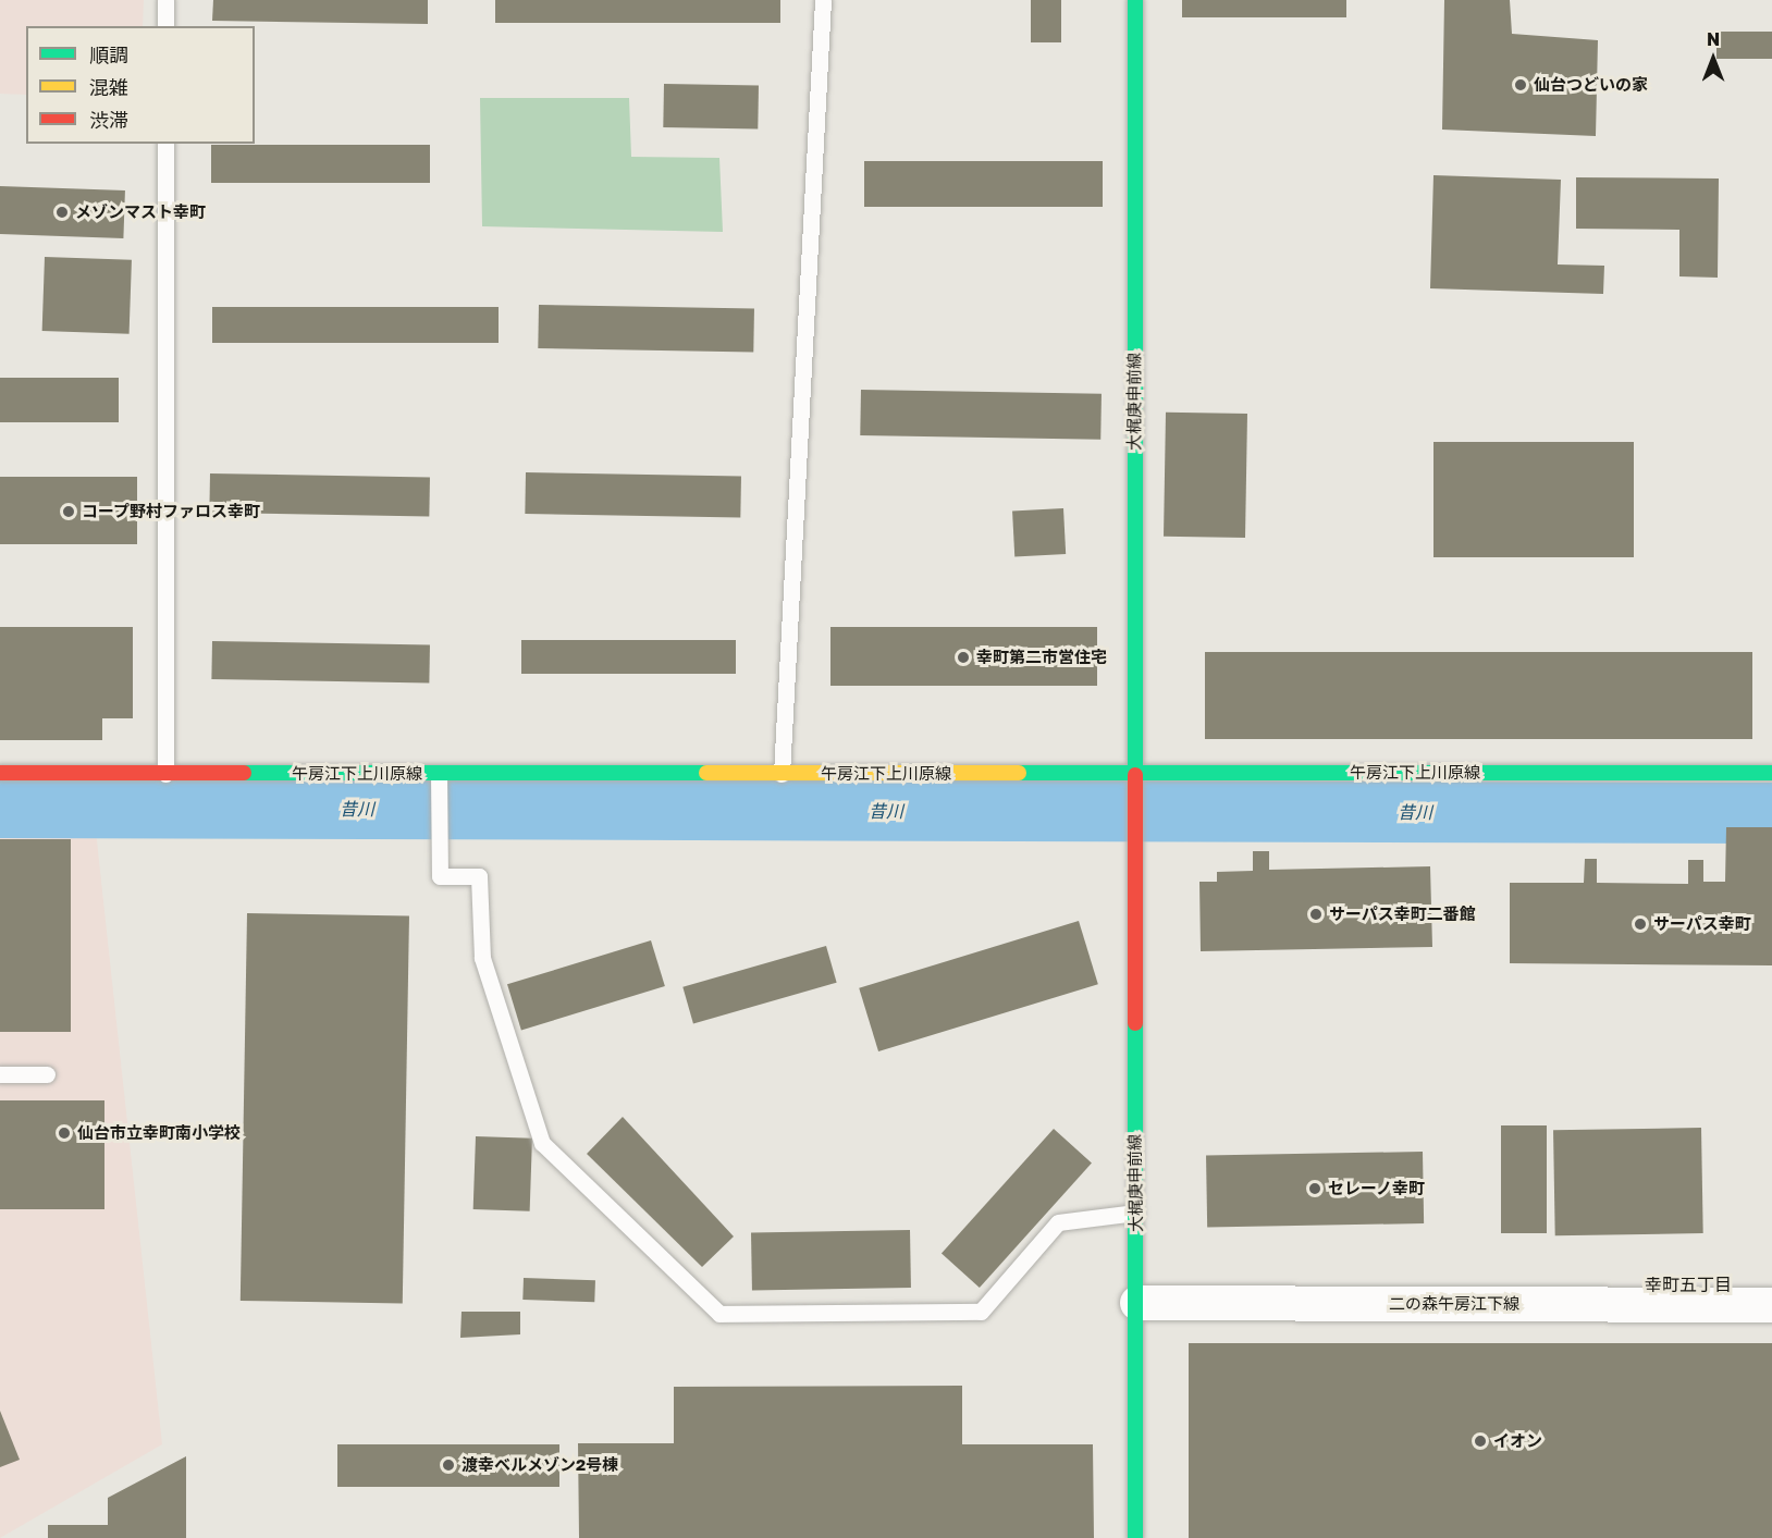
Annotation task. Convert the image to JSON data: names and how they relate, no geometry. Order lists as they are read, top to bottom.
{
  "streets": {
    "street": ["大梶庚申前線", "午房江下上川原線", "二の森午房江下線"]
  },
  "crossings": [
    ["大梶庚申前線", "午房江下上川原線"],
    ["大梶庚申前線", "二の森午房江下線"]
  ],
  "districts": ["幸町五丁目"],
  "water": ["昔川"],
  "places": [
    "仙台つどいの家",
    "メゾンマスト幸町",
    "コープ野村ファロス幸町",
    "幸町第二市営住宅",
    "サーパス幸町二番館",
    "サーパス幸町",
    "仙台市立幸町南小学校",
    "セレーノ幸町",
    "イオン",
    "渡幸ベルメゾン2号棟"
  ],
  "legend": ["順調", "混雑", "渋滞"],
  "north": "top"
}
